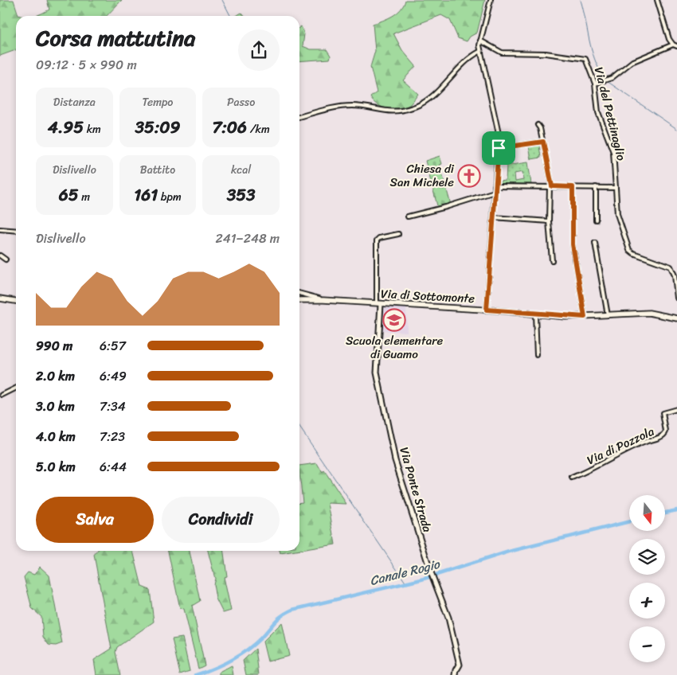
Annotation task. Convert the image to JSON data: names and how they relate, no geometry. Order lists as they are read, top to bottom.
{
  "streets": {
    "main road": ["Via di Sottomonte"],
    "street": ["Via del Pettinaglio", "Via di Pozzola", "Via Ponte Strada"]
  },
  "crossings": [
    ["Via di Sottomonte", "Via Ponte Strada"]
  ],
  "water": ["Canale Rogio"],
  "places": {
    "church": ["Chiesa di San Michele"],
    "school or university": ["Scuola elementare di Guamo"]
  },
  "north": "bottom",
  "page": {
    "heading": ["Corsa mattutina", "09:12 · 5 × 990 m"],
    "stats": [
      ["Distanza", "4.95 km"],
      ["Tempo", "35:09"],
      ["Passo", "7:06 /km"],
      ["Dislivello", "65 m"],
      ["Battito", "161 bpm"],
      ["kcal", "353"]
    ],
    "chart": ["Dislivello", "241–248 m"],
    "list": [
      {
        "name": "990 m",
        "note": "6:57"
      },
      {
        "name": "2.0 km",
        "note": "6:49"
      },
      {
        "name": "3.0 km",
        "note": "7:34"
      },
      {
        "name": "4.0 km",
        "note": "7:23"
      },
      {
        "name": "5.0 km",
        "note": "6:44"
      }
    ],
    "buttons": ["Salva", "Condividi"],
    "map_buttons": ["+", "−"]
  }
}
